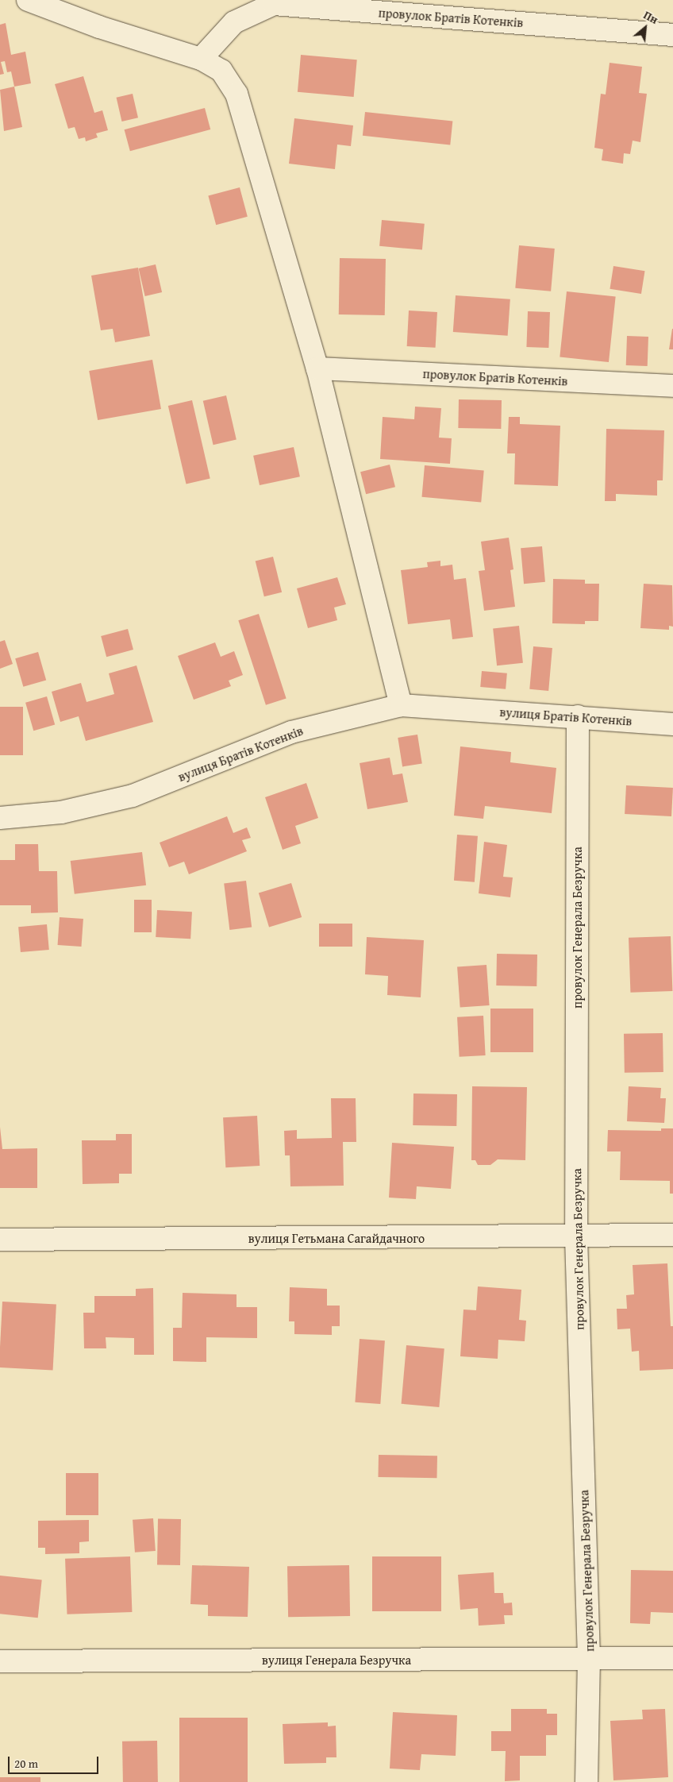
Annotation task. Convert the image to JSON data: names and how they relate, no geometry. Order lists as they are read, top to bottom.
{
  "streets": {
    "street": [
      "провулок Братів Котенків",
      "вулиця Братів Котенків",
      "провулок Генерала Безручка",
      "вулиця Гетьмана Сагайдачного",
      "вулиця Генерала Безручка"
    ]
  },
  "crossings": [
    ["вулиця Братів Котенків", "провулок Генерала Безручка"],
    ["провулок Генерала Безручка", "вулиця Гетьмана Сагайдачного"],
    ["провулок Генерала Безручка", "вулиця Генерала Безручка"]
  ],
  "scale_bar": "20 m",
  "north": "top right"
}
